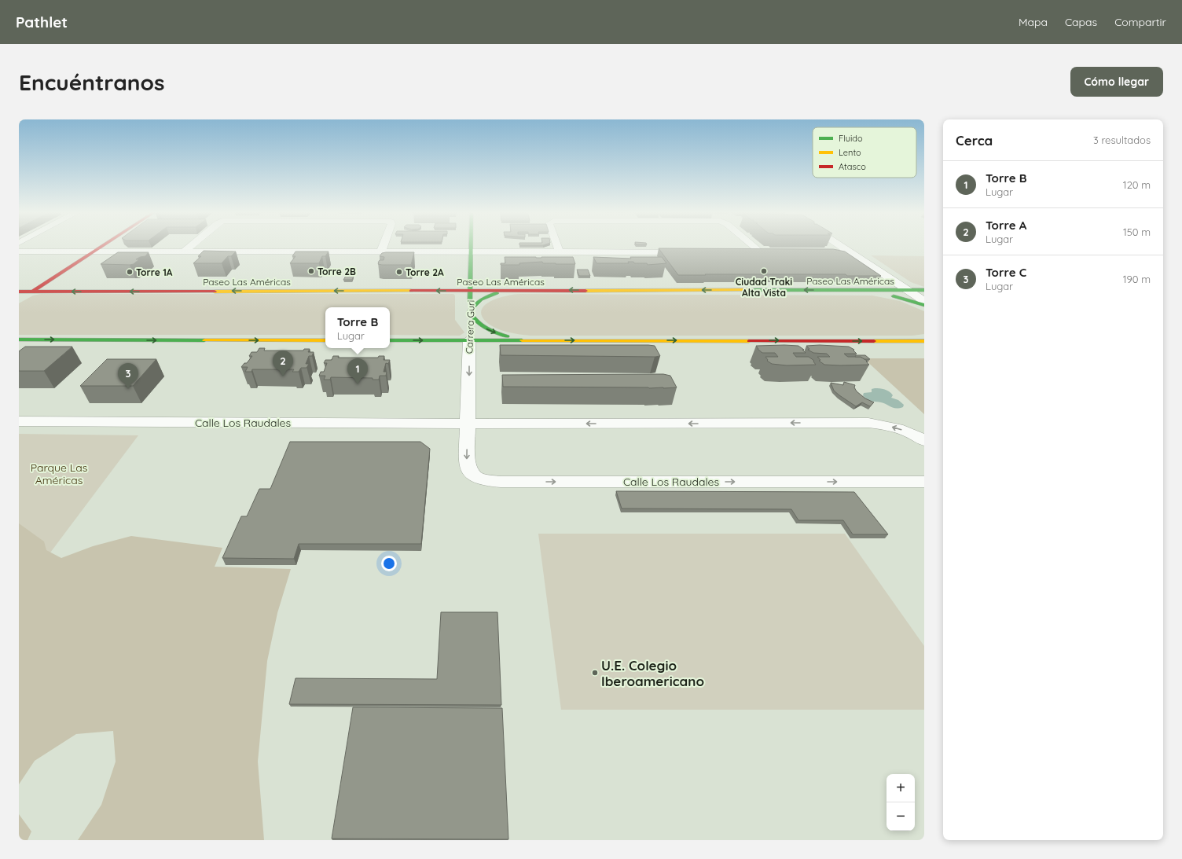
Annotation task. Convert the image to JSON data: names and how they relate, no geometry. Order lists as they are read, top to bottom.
{
  "streets": {
    "main road": ["Paseo Las Américas", "Carrera Guri"],
    "street": ["Calle Los Raudales"]
  },
  "crossings": [
    ["Paseo Las Américas", "Carrera Guri"],
    ["Carrera Guri", "Calle Los Raudales"]
  ],
  "one_way": ["Carrera Guri"],
  "parks": ["Parque Las Américas"],
  "places": [
    "Torre 2B",
    "Ciudad Traki Alta Vista",
    "Torre 1A",
    "Torre 2A",
    "U.E. Colegio Iberoamericano"
  ],
  "legend": ["Fluido", "Lento", "Atasco"],
  "page": {
    "header": "Pathlet",
    "nav": ["Mapa", "Capas", "Compartir"],
    "buttons": "Cómo llegar",
    "title": "Encuéntranos",
    "heading": ["Cerca", "3 resultados"],
    "list": [
      {
        "mark": "1",
        "name": "Torre B",
        "note": "Lugar",
        "value": "120 m"
      },
      {
        "mark": "2",
        "name": "Torre A",
        "note": "Lugar",
        "value": "150 m"
      },
      {
        "mark": "3",
        "name": "Torre C",
        "note": "Lugar",
        "value": "190 m"
      }
    ],
    "popup": ["Torre B", "Lugar"],
    "pins": ["2", "1", "3"],
    "map_buttons": ["+", "−"]
  }
}
